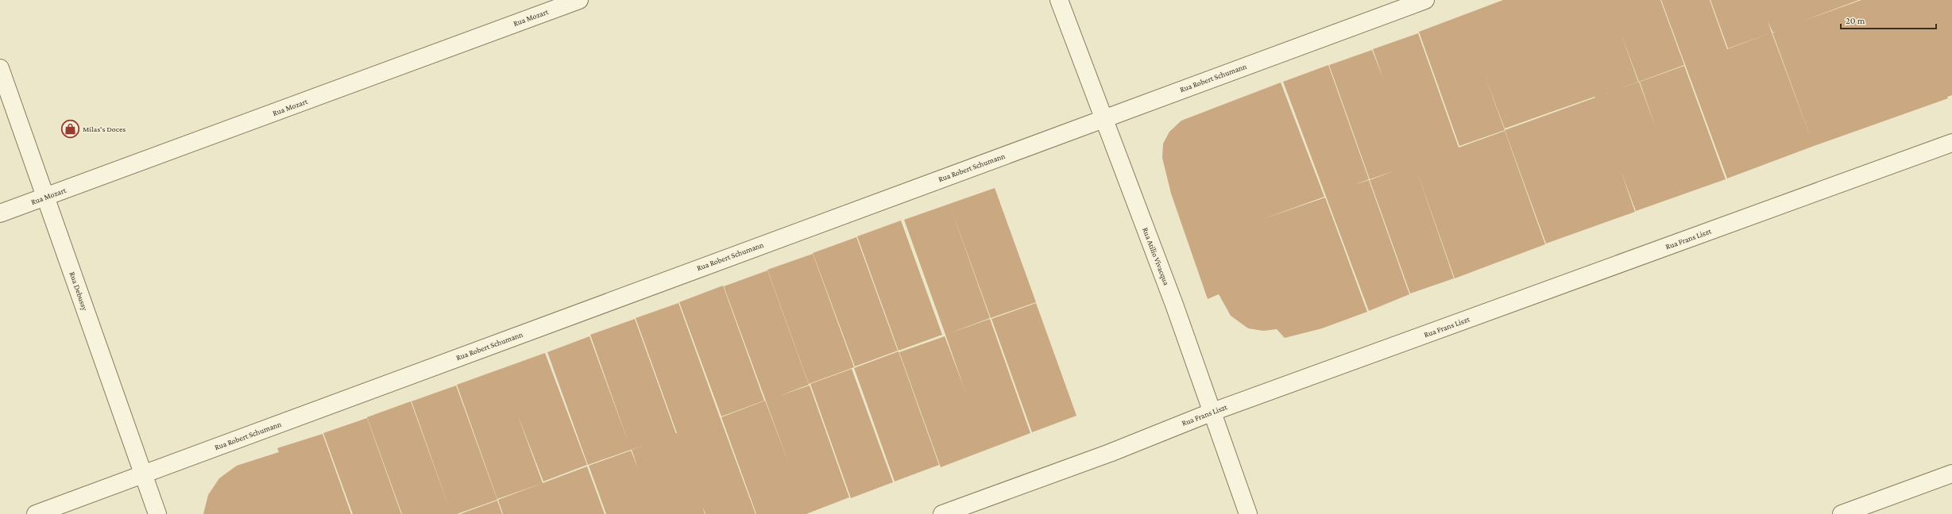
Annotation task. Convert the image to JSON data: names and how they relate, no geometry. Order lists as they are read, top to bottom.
{
  "streets": {
    "street": [
      "Rua Mozart",
      "Rua Robert Schumann",
      "Rua Frans Liszt",
      "Rua Atilio Vivacqua",
      "Rua Debussy"
    ]
  },
  "crossings": [
    ["Rua Mozart", "Rua Debussy"],
    ["Rua Robert Schumann", "Rua Atilio Vivacqua"],
    ["Rua Robert Schumann", "Rua Debussy"],
    ["Rua Frans Liszt", "Rua Atilio Vivacqua"]
  ],
  "places": {
    "shop": ["Milas's Doces"]
  },
  "scale_bar": "20 m"
}
